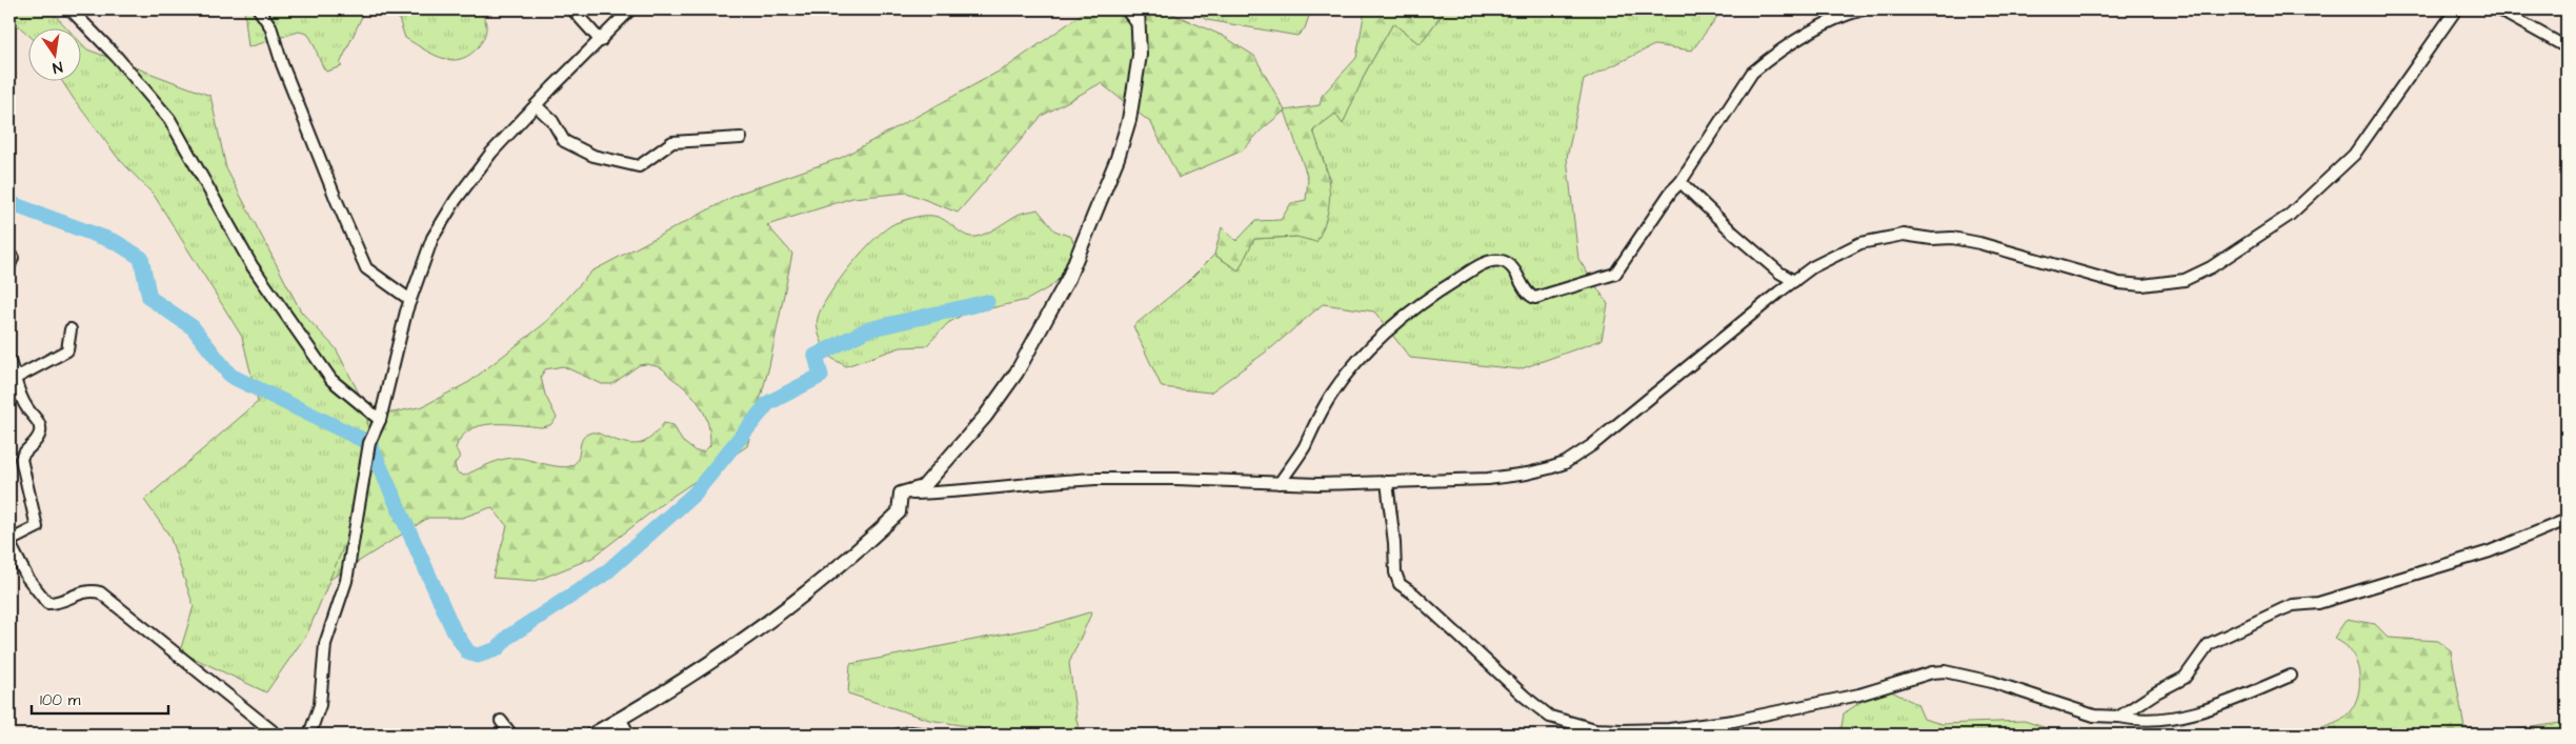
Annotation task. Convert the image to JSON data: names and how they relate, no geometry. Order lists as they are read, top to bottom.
{
  "scale_bar": "100 m",
  "north": "bottom"
}
